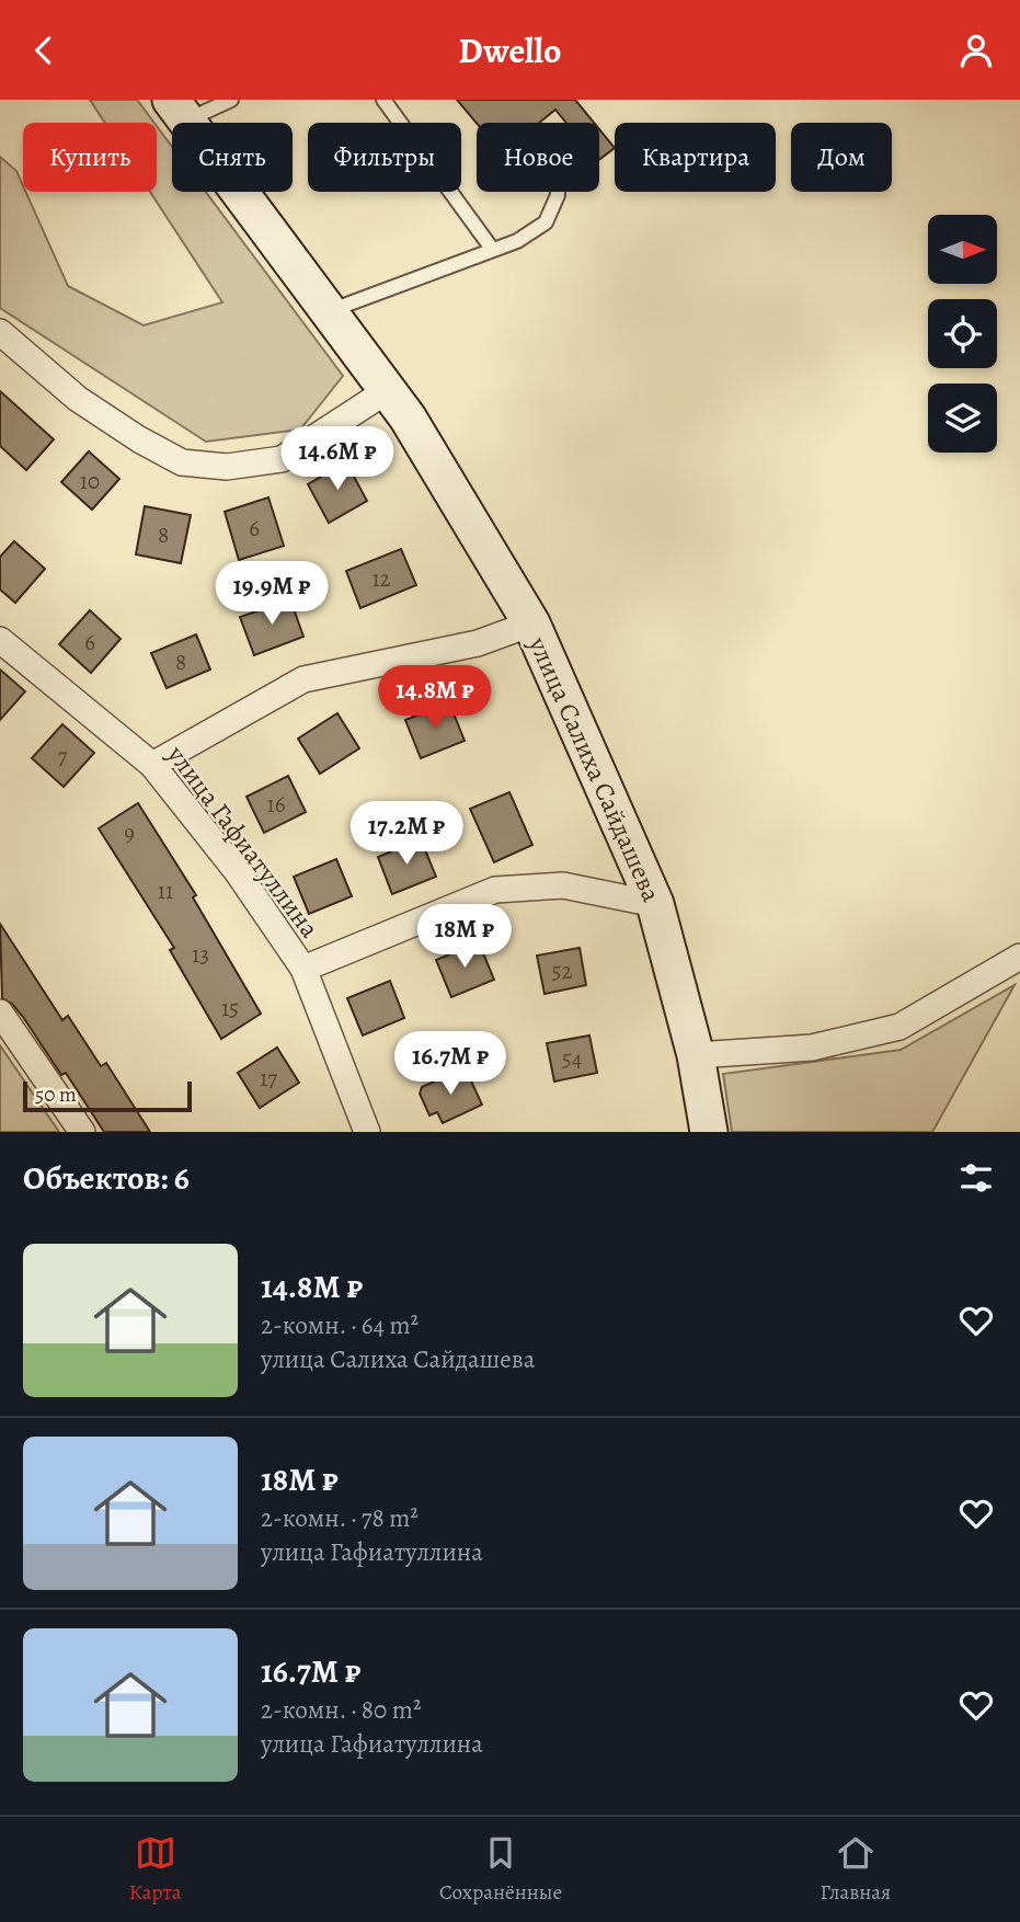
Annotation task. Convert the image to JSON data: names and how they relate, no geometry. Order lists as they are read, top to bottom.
{
  "streets": {
    "street": ["улица Салиха Сайдашева", "улица Гафиатуллина"]
  },
  "house_numbers": [
    "10",
    "6",
    "8",
    "12",
    "6",
    "8",
    "7",
    "16",
    "9",
    "11",
    "13",
    "52",
    "15",
    "54",
    "17"
  ],
  "scale_bar": "50 m",
  "north": "right",
  "page": {
    "header": "Dwello",
    "chip": [
      "Купить",
      "Снять",
      "Фильтры",
      "Новое",
      "Квартира",
      "Дом"
    ],
    "price": [
      "14.6M ₽",
      "19.9M ₽",
      "14.8M ₽",
      "17.2M ₽",
      "18M ₽",
      "16.7M ₽"
    ],
    "scale": "50 m",
    "heading": "Объектов: 6",
    "list": [
      {
        "name": "14.8M ₽",
        "note": "2-комн. · 64 m² · улица Салиха Сайдашева"
      },
      {
        "name": "18M ₽",
        "note": "2-комн. · 78 m² · улица Гафиатуллина"
      },
      {
        "name": "16.7M ₽",
        "note": "2-комн. · 80 m² · улица Гафиатуллина"
      }
    ],
    "tabs": ["Карта", "Сохранённые", "Главная"]
  }
}
